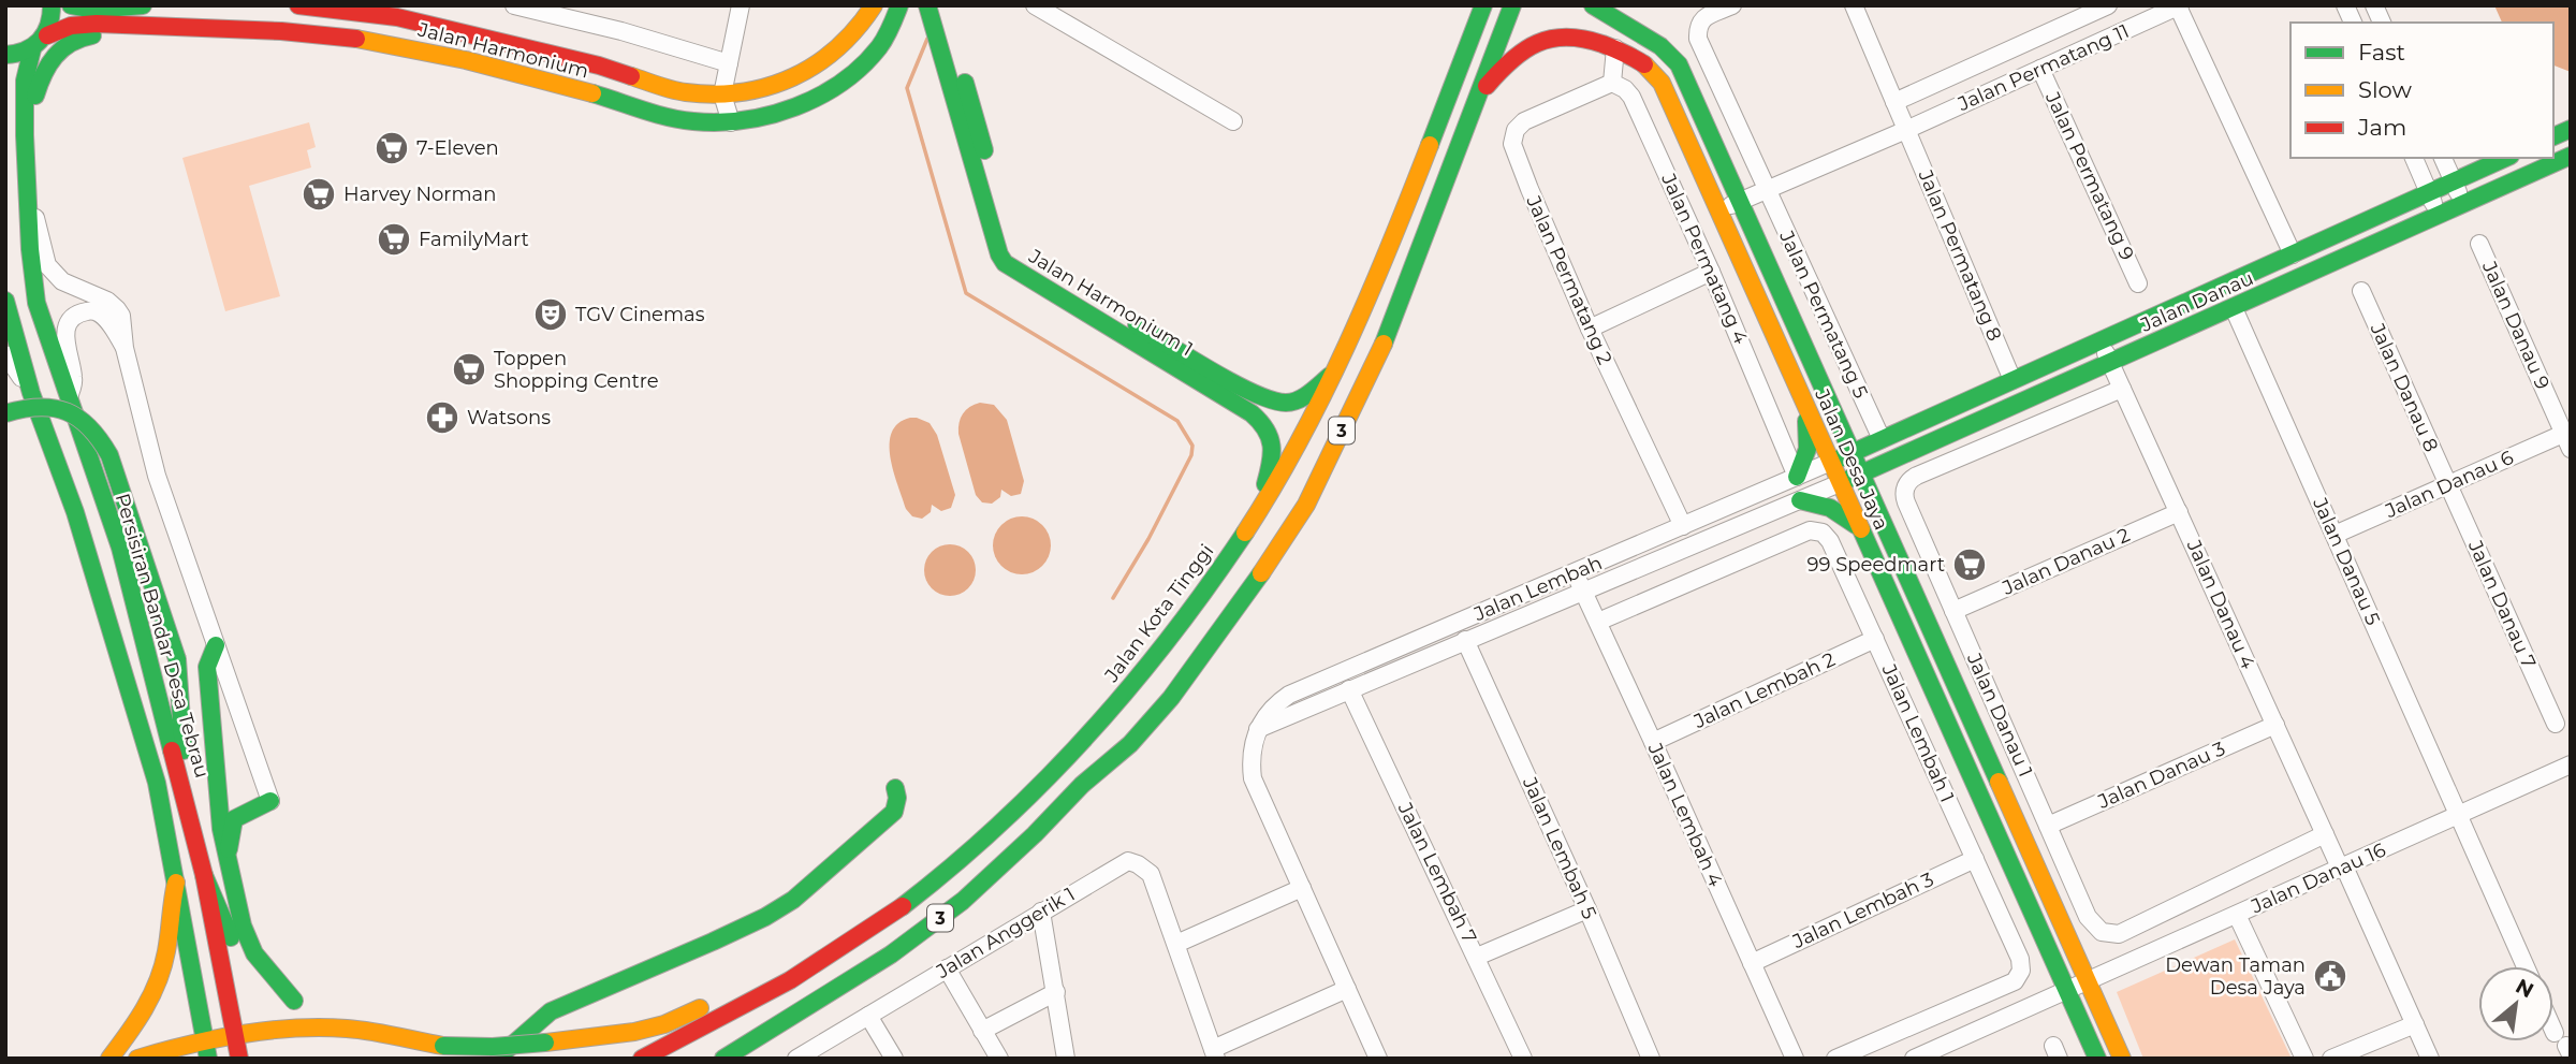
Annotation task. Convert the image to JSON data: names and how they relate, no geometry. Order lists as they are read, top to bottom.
{
  "streets": {
    "main road": [
      "Jalan Harmonium",
      "Jalan Danau",
      "Jalan Harmonium 1",
      "3",
      "Jalan Desa Jaya",
      "Jalan Kota Tinggi",
      "Persisiran Bandar Desa Tebrau"
    ],
    "street": [
      "Jalan Permatang 11",
      "Jalan Permatang 9",
      "Jalan Permatang 8",
      "Jalan Permatang 4",
      "Jalan Permatang 2",
      "Jalan Permatang 5",
      "Jalan Danau 9",
      "Jalan Danau 8",
      "Jalan Danau 6",
      "Jalan Danau 2",
      "Jalan Danau 5",
      "Jalan Lembah",
      "Jalan Danau 4",
      "Jalan Danau 7",
      "Jalan Lembah 2",
      "Jalan Danau 1",
      "Jalan Lembah 1",
      "Jalan Danau 3",
      "Jalan Lembah 4",
      "Jalan Lembah 5",
      "Jalan Lembah 7",
      "Jalan Danau 16",
      "Jalan Lembah 3",
      "Jalan Anggerik 1"
    ]
  },
  "crossings": [
    ["Jalan Permatang 11", "Jalan Permatang 9"],
    ["Jalan Permatang 11", "Jalan Permatang 8"],
    ["Jalan Permatang 11", "Jalan Permatang 5"],
    ["Jalan Permatang 11", "Jalan Desa Jaya"],
    ["Jalan Permatang 8", "Jalan Danau"],
    ["Jalan Permatang 4", "Jalan Permatang 2"],
    ["Jalan Permatang 4", "Jalan Lembah"],
    ["Jalan Permatang 2", "Jalan Lembah"],
    ["Jalan Danau", "Jalan Permatang 5"],
    ["Jalan Danau", "Jalan Desa Jaya"],
    ["Jalan Danau", "Jalan Danau 5"],
    ["Jalan Danau", "Jalan Lembah"],
    ["Jalan Danau", "Jalan Danau 4"],
    ["Jalan Harmonium 1", "Jalan Kota Tinggi"],
    ["Jalan Danau 9", "Jalan Danau 6"],
    ["Jalan Danau 8", "Jalan Danau 6"],
    ["Jalan Danau 8", "Jalan Danau 7"],
    ["3", "Jalan Desa Jaya"],
    ["Jalan Desa Jaya", "Jalan Lembah"],
    ["Jalan Desa Jaya", "Jalan Danau 16"],
    ["Jalan Danau 6", "Jalan Danau 5"],
    ["Jalan Danau 6", "Jalan Danau 7"],
    ["Jalan Danau 2", "Jalan Danau 4"],
    ["Jalan Danau 2", "Jalan Danau 1"],
    ["Jalan Danau 5", "Jalan Danau 16"],
    ["Jalan Lembah", "Jalan Lembah 4"],
    ["Jalan Lembah", "Jalan Lembah 5"],
    ["Jalan Lembah", "Jalan Lembah 7"],
    ["Jalan Danau 4", "Jalan Danau 1"],
    ["Jalan Danau 4", "Jalan Danau 3"],
    ["Jalan Danau 4", "Jalan Danau 16"],
    ["Jalan Lembah 2", "Jalan Lembah 1"],
    ["Jalan Lembah 2", "Jalan Lembah 4"],
    ["Jalan Danau 1", "Jalan Danau 3"],
    ["Jalan Lembah 1", "Jalan Lembah 4"],
    ["Jalan Lembah 1", "Jalan Lembah 3"],
    ["Jalan Lembah 4", "Jalan Lembah 3"]
  ],
  "places": {
    "supermarket": [
      "7-Eleven",
      "Harvey Norman",
      "FamilyMart",
      "Toppen Shopping Centre",
      "99 Speedmart"
    ],
    "theatre": ["TGV Cinemas"],
    "pharmacy": ["Watsons"],
    "public building": ["Dewan Taman Desa Jaya"]
  },
  "legend": ["Fast", "Slow", "Jam"],
  "north": "top right"
}
